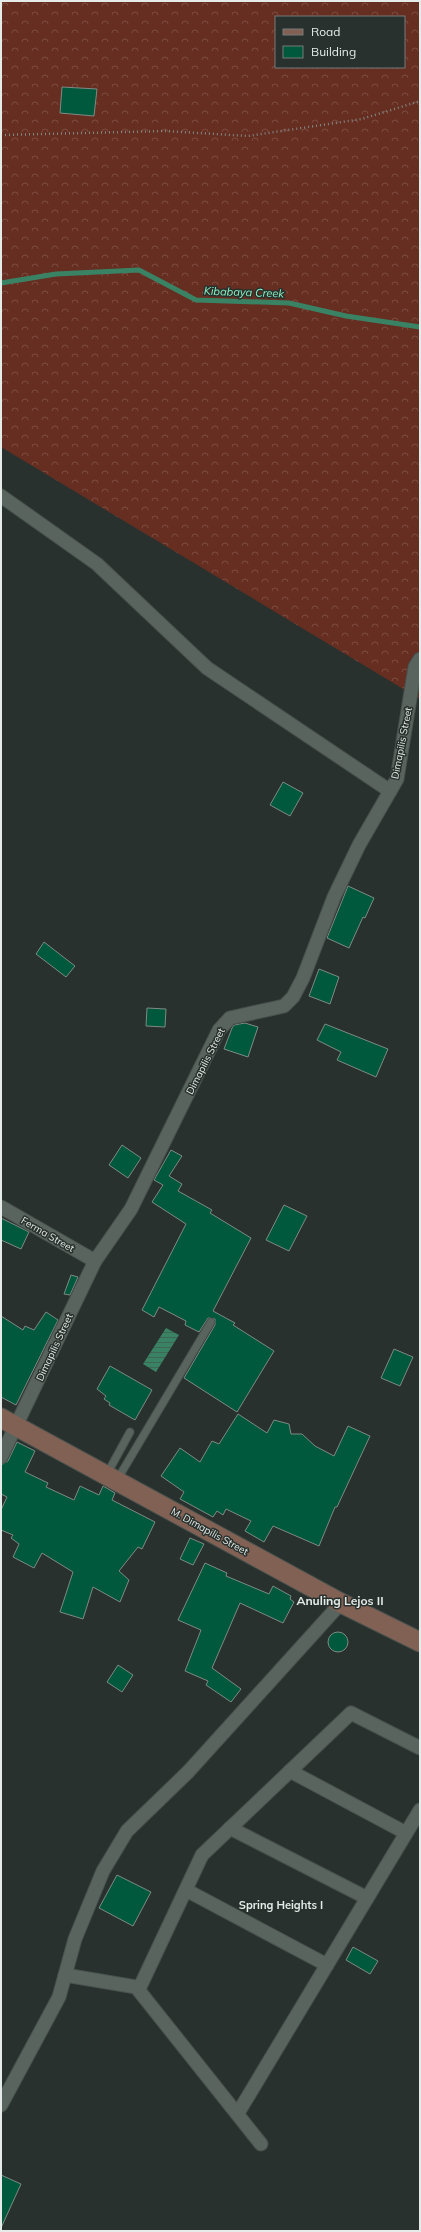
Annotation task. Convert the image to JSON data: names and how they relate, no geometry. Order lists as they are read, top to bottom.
{
  "streets": {
    "main road": ["M. Dimapilis Street"],
    "street": ["Dimapilis Street", "Ferma Street"]
  },
  "crossings": [
    ["Dimapilis Street", "Ferma Street"],
    ["Dimapilis Street", "M. Dimapilis Street"]
  ],
  "districts": ["Anuling Lejos II", "Spring Heights I"],
  "water": ["Kibabaya Creek"],
  "legend": ["Road", "Building"]
}
